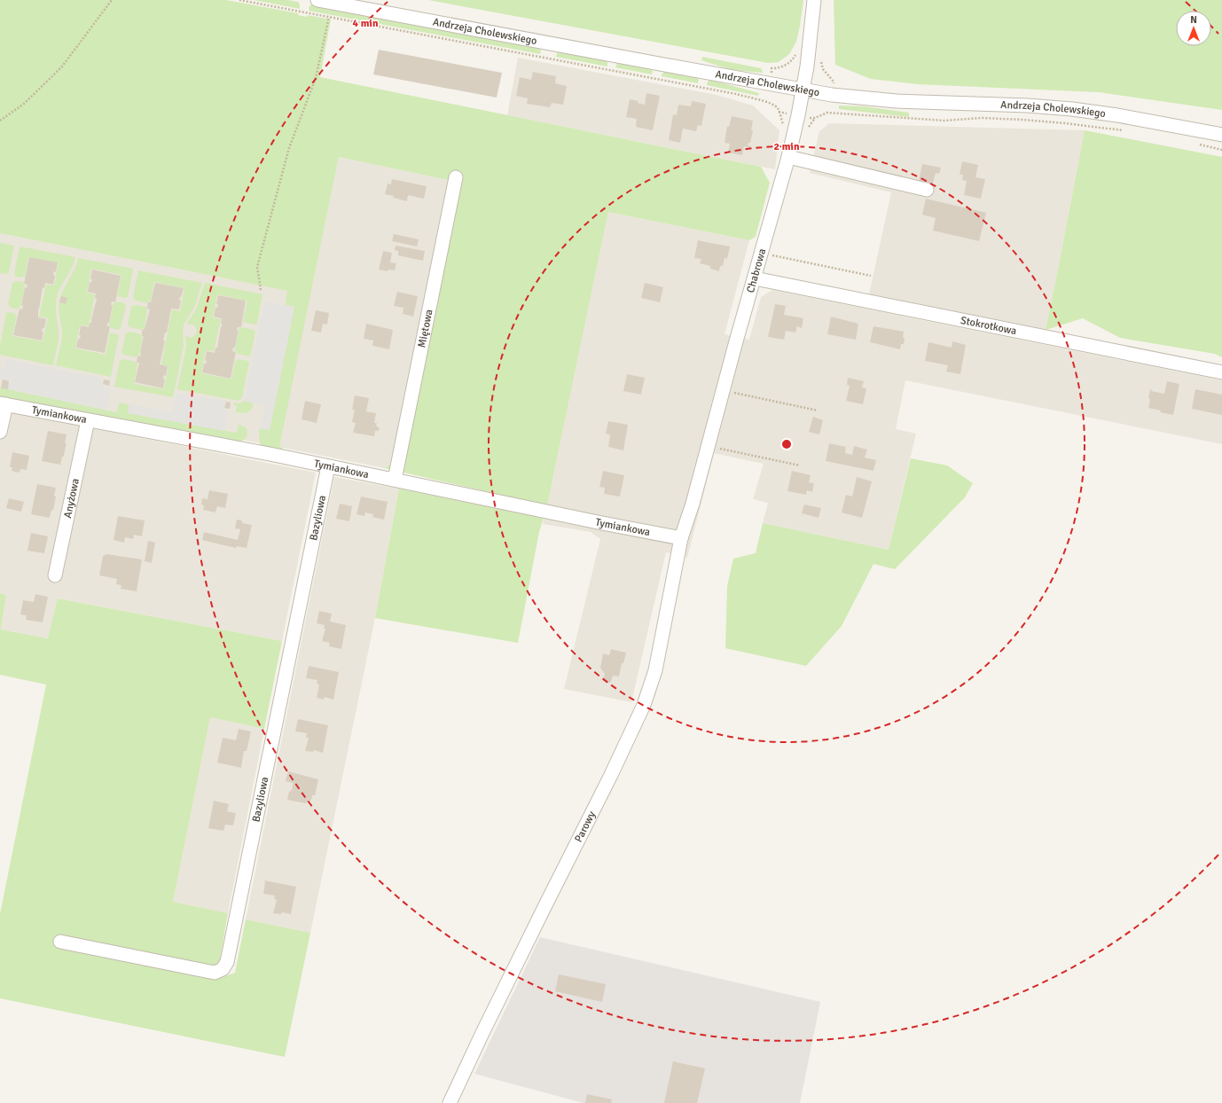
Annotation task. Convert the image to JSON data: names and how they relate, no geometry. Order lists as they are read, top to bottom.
{
  "streets": {
    "street": [
      "Andrzeja Cholewskiego",
      "Chabrowa",
      "Stokrotkowa",
      "Miętowa",
      "Tymiankowa",
      "Anyżowa",
      "Bazyliowa",
      "Parowy"
    ]
  },
  "crossings": [
    ["Andrzeja Cholewskiego", "Chabrowa"],
    ["Chabrowa", "Stokrotkowa"],
    ["Chabrowa", "Tymiankowa"],
    ["Chabrowa", "Parowy"],
    ["Miętowa", "Tymiankowa"],
    ["Tymiankowa", "Anyżowa"],
    ["Tymiankowa", "Bazyliowa"],
    ["Tymiankowa", "Parowy"]
  ],
  "north": "top",
  "rings": ["4 min", "2 min"]
}
